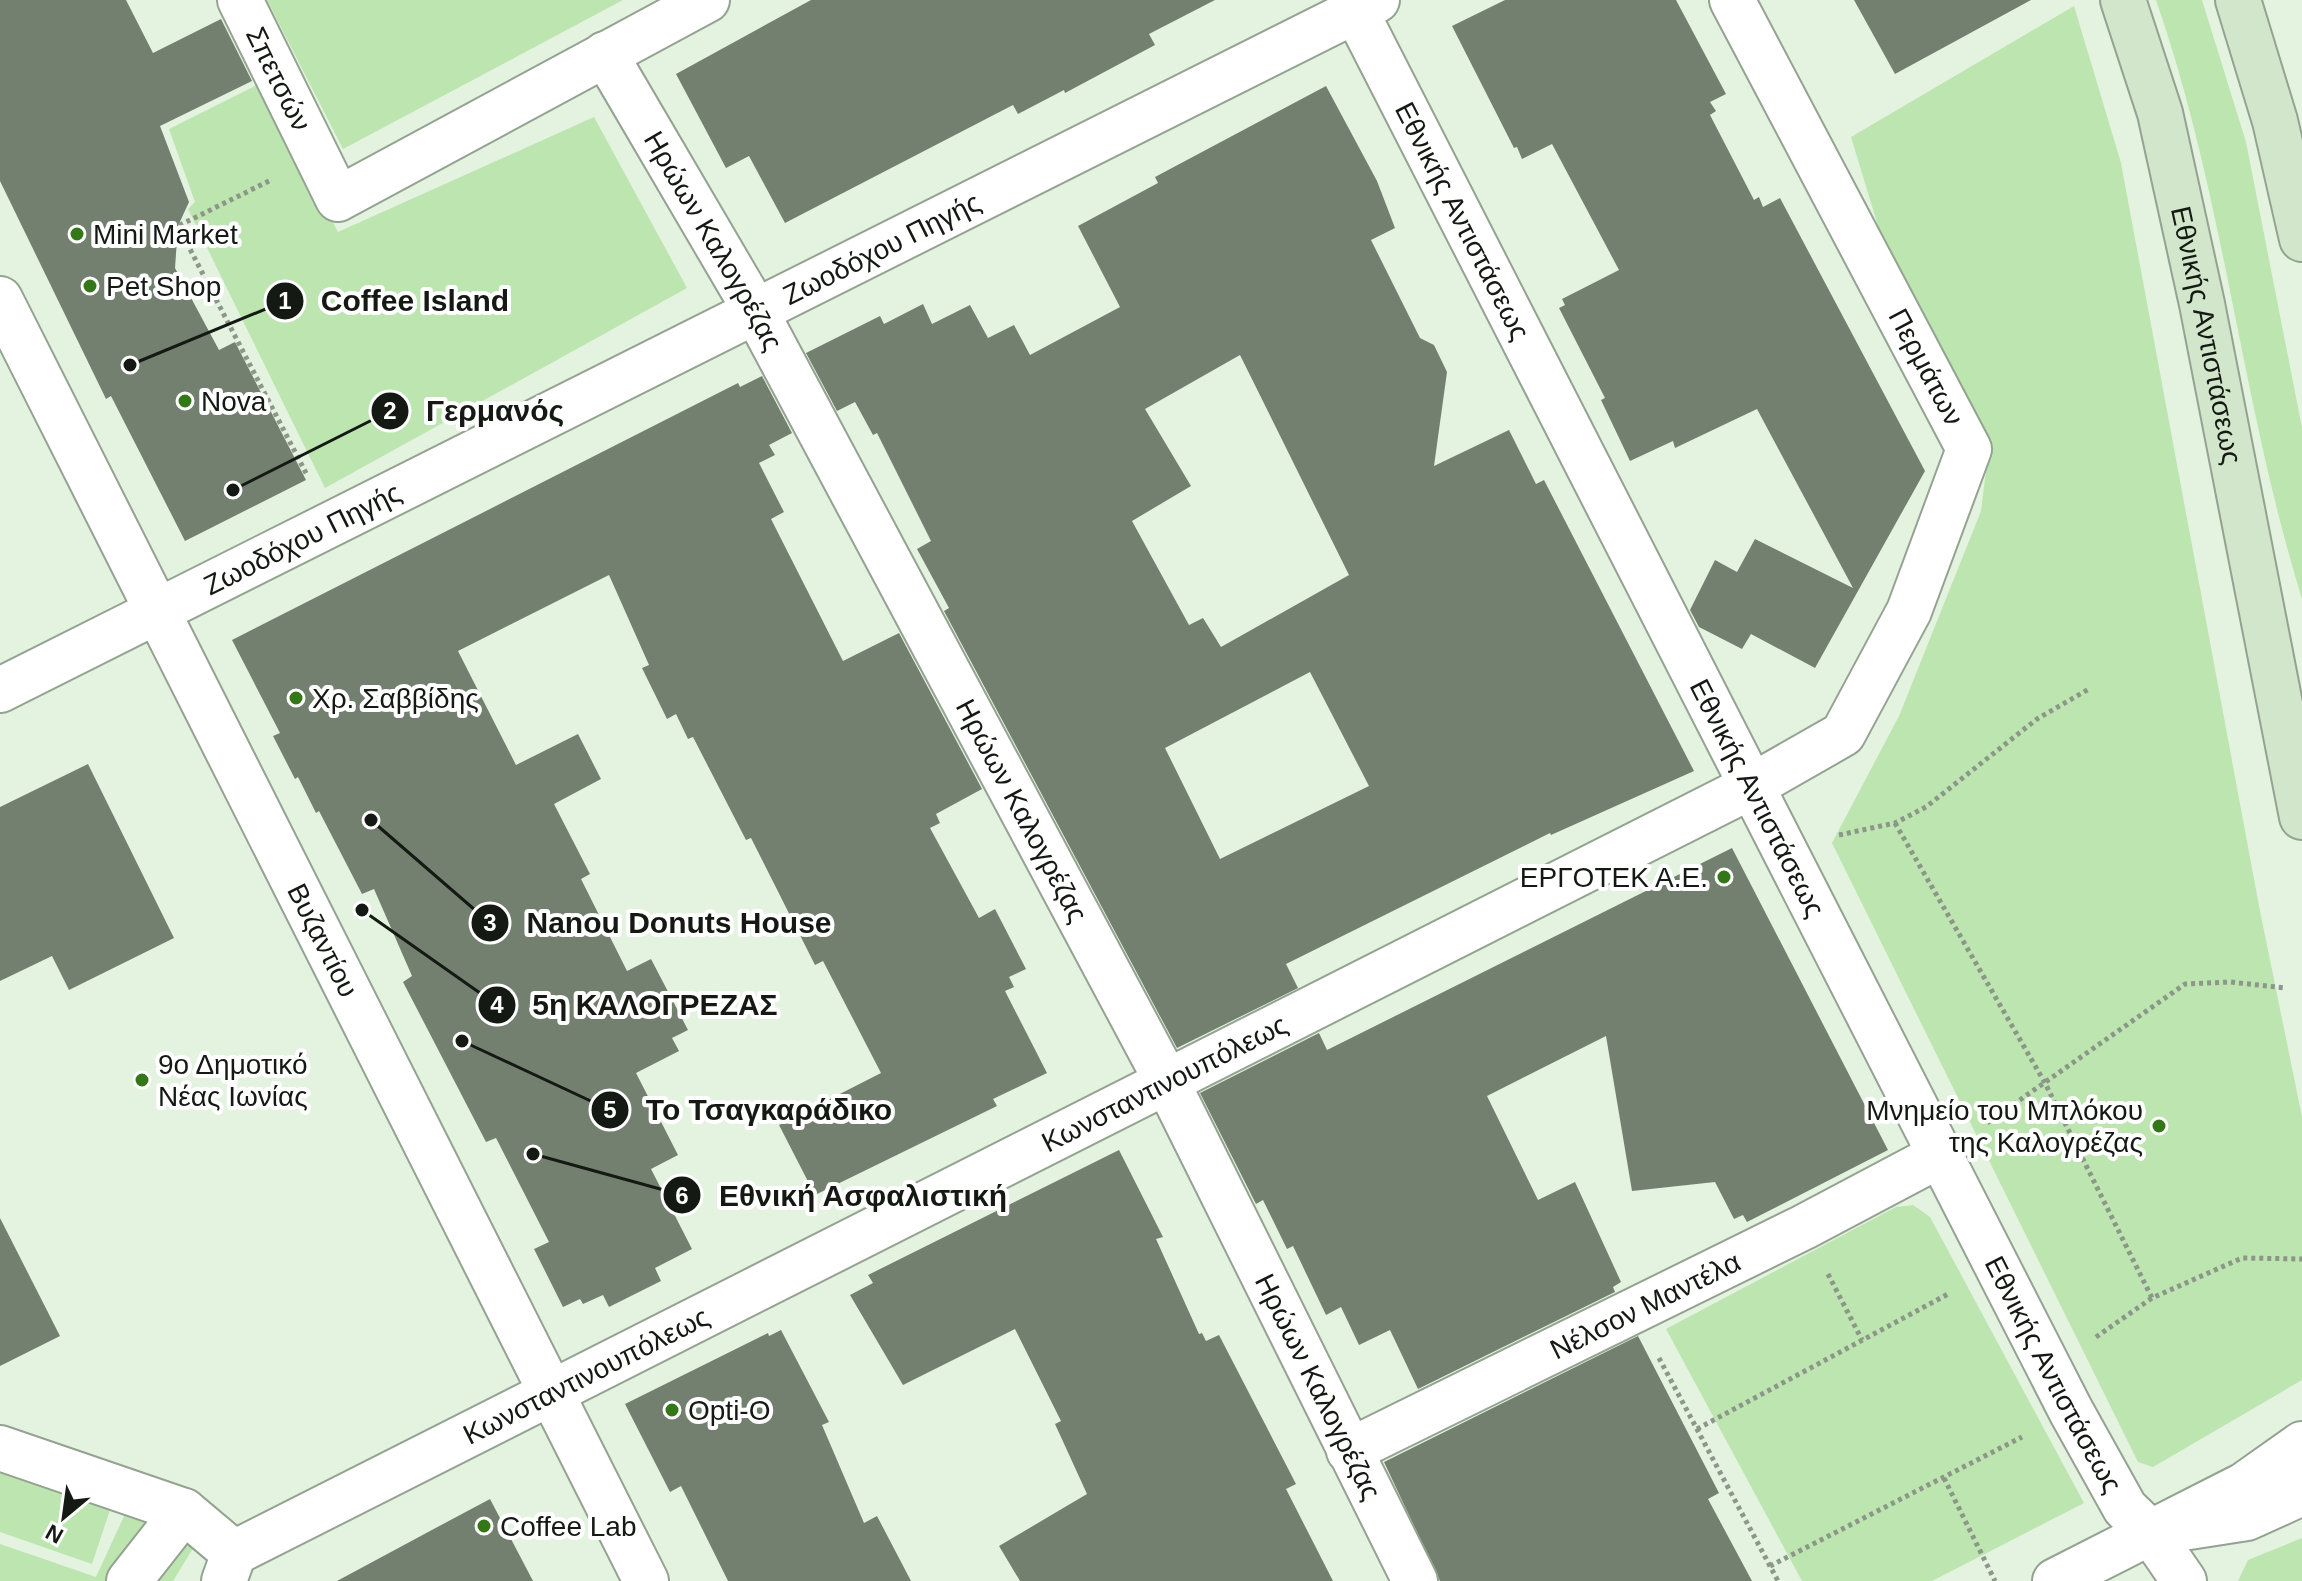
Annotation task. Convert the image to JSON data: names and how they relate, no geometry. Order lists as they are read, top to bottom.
{
  "streets": {
    "main road": ["Εθνικής Αντιστάσεως"],
    "street": [
      "Σπετσών",
      "Ηρώων Καλογρέζας",
      "Ζωοδόχου Πηγής",
      "Περμάτων",
      "Βυζαντίου",
      "Κωνσταντινουπόλεως",
      "Νέλσον Μαντέλα"
    ]
  },
  "crossings": [
    ["Σπετσών", "Ηρώων Καλογρέζας"],
    ["Σπετσών", "Ζωοδόχου Πηγής"],
    ["Εθνικής Αντιστάσεως", "Ζωοδόχου Πηγής"],
    ["Εθνικής Αντιστάσεως", "Περμάτων"],
    ["Εθνικής Αντιστάσεως", "Κωνσταντινουπόλεως"],
    ["Εθνικής Αντιστάσεως", "Νέλσον Μαντέλα"],
    ["Ηρώων Καλογρέζας", "Ζωοδόχου Πηγής"],
    ["Ηρώων Καλογρέζας", "Κωνσταντινουπόλεως"],
    ["Ηρώων Καλογρέζας", "Νέλσον Μαντέλα"],
    ["Ζωοδόχου Πηγής", "Βυζαντίου"],
    ["Περμάτων", "Κωνσταντινουπόλεως"],
    ["Βυζαντίου", "Κωνσταντινουπόλεως"]
  ],
  "places": [
    "Mini Market",
    "Pet Shop",
    "Coffee Island",
    "Nova",
    "Γερμανός",
    "Χρ. Σαββίδης",
    "Nanou Donuts House",
    "ΕΡΓΟΤΕΚ Α.Ε.",
    "5η ΚΑΛΟΓΡΕΖΑΣ",
    "Το Τσαγκαράδικο",
    "9ο Δημοτικό Νέας Ιωνίας",
    "Μνημείο του Μπλόκου της Καλογρέζας",
    "Εθνική Ασφαλιστική",
    "Opti-O",
    "Coffee Lab"
  ],
  "north": "bottom left"
}
